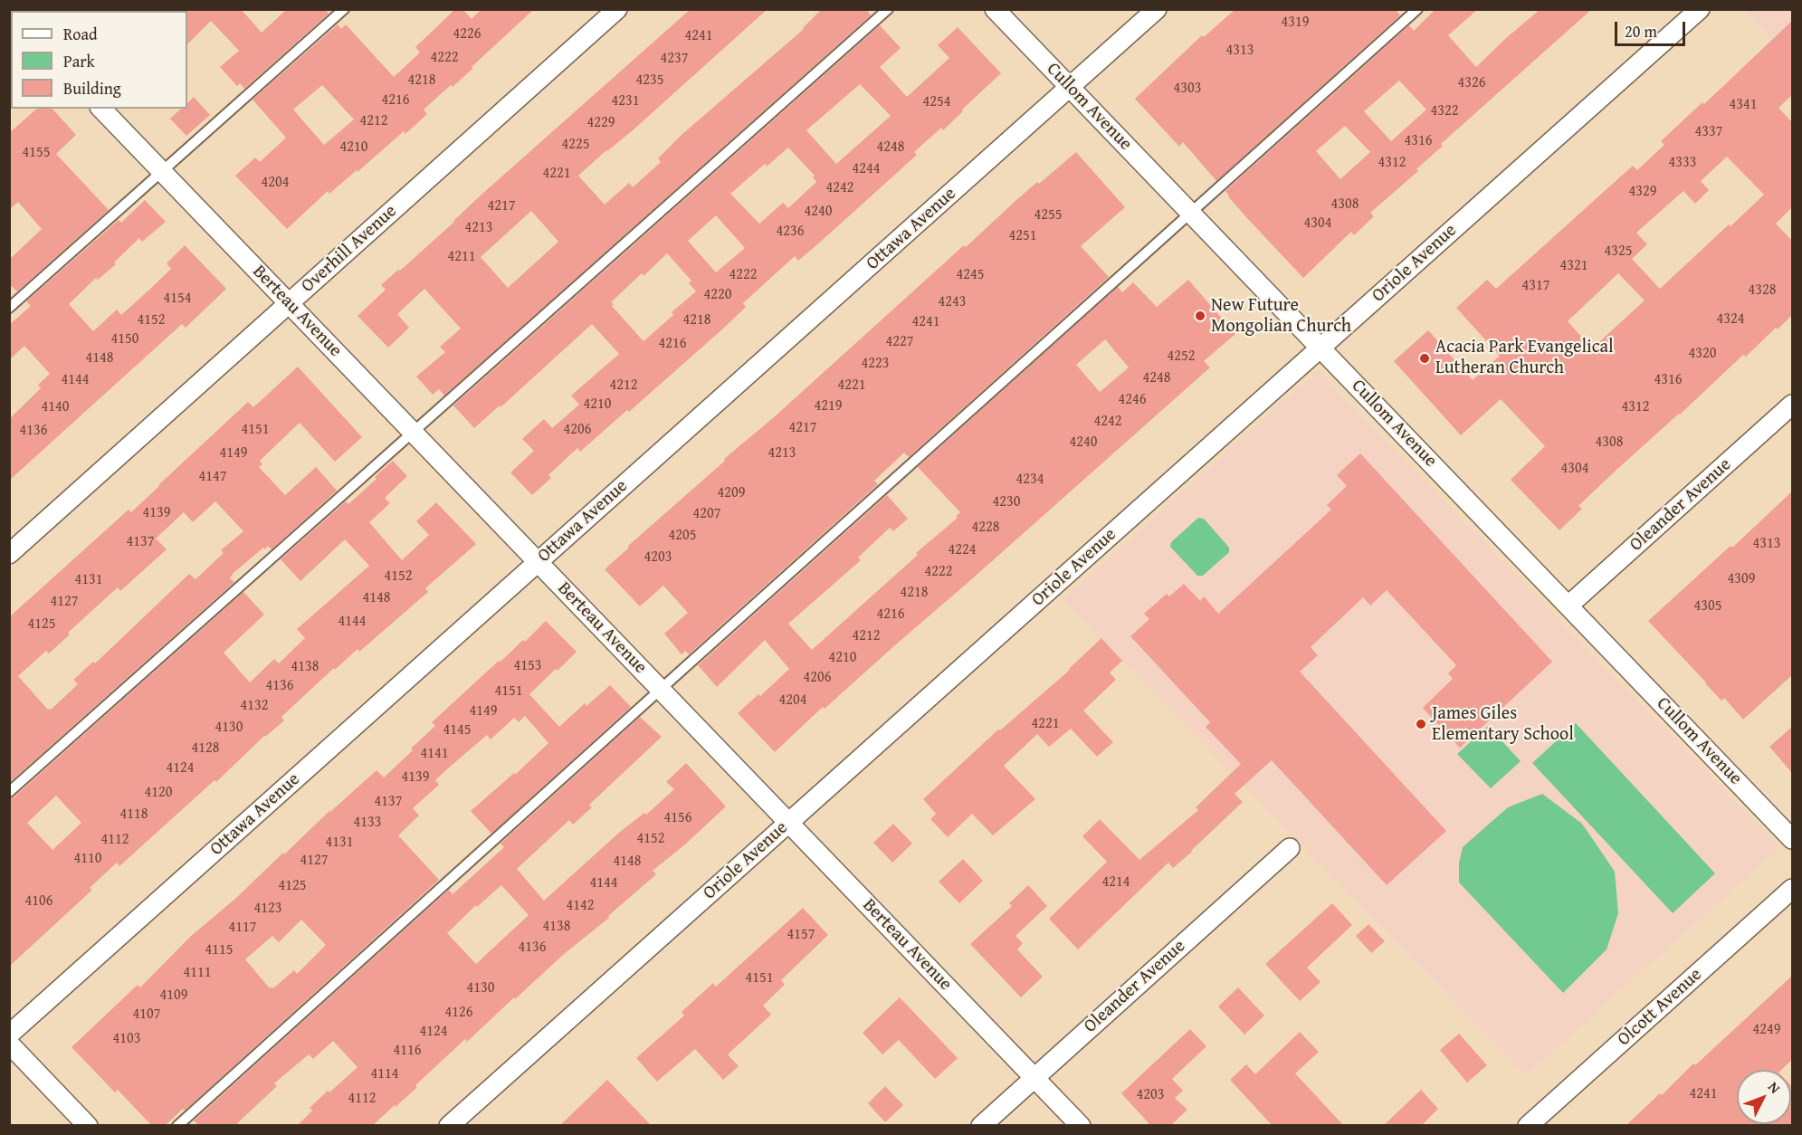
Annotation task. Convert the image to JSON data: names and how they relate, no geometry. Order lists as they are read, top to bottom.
{
  "streets": {
    "street": [
      "Cullom Avenue",
      "Ottawa Avenue",
      "Overhill Avenue",
      "Oriole Avenue",
      "Berteau Avenue",
      "Oleander Avenue",
      "Olcott Avenue"
    ]
  },
  "crossings": [
    ["Cullom Avenue", "Ottawa Avenue"],
    ["Cullom Avenue", "Oriole Avenue"],
    ["Cullom Avenue", "Oleander Avenue"],
    ["Ottawa Avenue", "Berteau Avenue"],
    ["Overhill Avenue", "Berteau Avenue"],
    ["Oriole Avenue", "Berteau Avenue"],
    ["Berteau Avenue", "Oleander Avenue"]
  ],
  "places": ["New Future Mongolian Church", "Acacia Park Evangelical Lutheran Church", "James Giles Elementary School"],
  "house_numbers": [
    "4319",
    "4226",
    "4241",
    "4313",
    "4222",
    "4237",
    "4218",
    "4235",
    "4326",
    "4303",
    "4216",
    "4231",
    "4254",
    "4341",
    "4322",
    "4212",
    "4229",
    "4337",
    "4316",
    "4225",
    "4210",
    "4248",
    "4155",
    "4312",
    "4333",
    "4244",
    "4221",
    "4204",
    "4242",
    "4329",
    "4308",
    "4217",
    "4240",
    "4255",
    "4304",
    "4213",
    "4236",
    "4251",
    "4325",
    "4211",
    "4321",
    "4222",
    "4245",
    "4317",
    "4328",
    "4220",
    "4154",
    "4243",
    "4324",
    "4152",
    "4218",
    "4241",
    "4150",
    "4227",
    "4216",
    "4320",
    "4252",
    "4148",
    "4223",
    "4248",
    "4144",
    "4316",
    "4212",
    "4221",
    "4246",
    "4210",
    "4219",
    "4140",
    "4312",
    "4242",
    "4217",
    "4151",
    "4206",
    "4136",
    "4240",
    "4308",
    "4149",
    "4213",
    "4304",
    "4147",
    "4234",
    "4209",
    "4230",
    "4139",
    "4207",
    "4228",
    "4205",
    "4137",
    "4313",
    "4224",
    "4203",
    "4222",
    "4152",
    "4309",
    "4131",
    "4218",
    "4148",
    "4127",
    "4305",
    "4216",
    "4144",
    "4125",
    "4212",
    "4210",
    "4153",
    "4138",
    "4206",
    "4136",
    "4151",
    "4204",
    "4132",
    "4149",
    "4221",
    "4130",
    "4145",
    "4128",
    "4141",
    "4124",
    "4139",
    "4120",
    "4137",
    "4118",
    "4156",
    "4133",
    "4152",
    "4112",
    "4131",
    "4110",
    "4127",
    "4148",
    "4214",
    "4144",
    "4125",
    "4106",
    "4142",
    "4123",
    "4138",
    "4117",
    "4157",
    "4136",
    "4115",
    "4111",
    "4151",
    "4130",
    "4109",
    "4126",
    "4107",
    "4249",
    "4124",
    "4103",
    "4116",
    "4114",
    "4241",
    "4203",
    "4112"
  ],
  "legend": ["Road", "Park", "Building"],
  "scale_bar": "20 m",
  "north": "top right"
}
